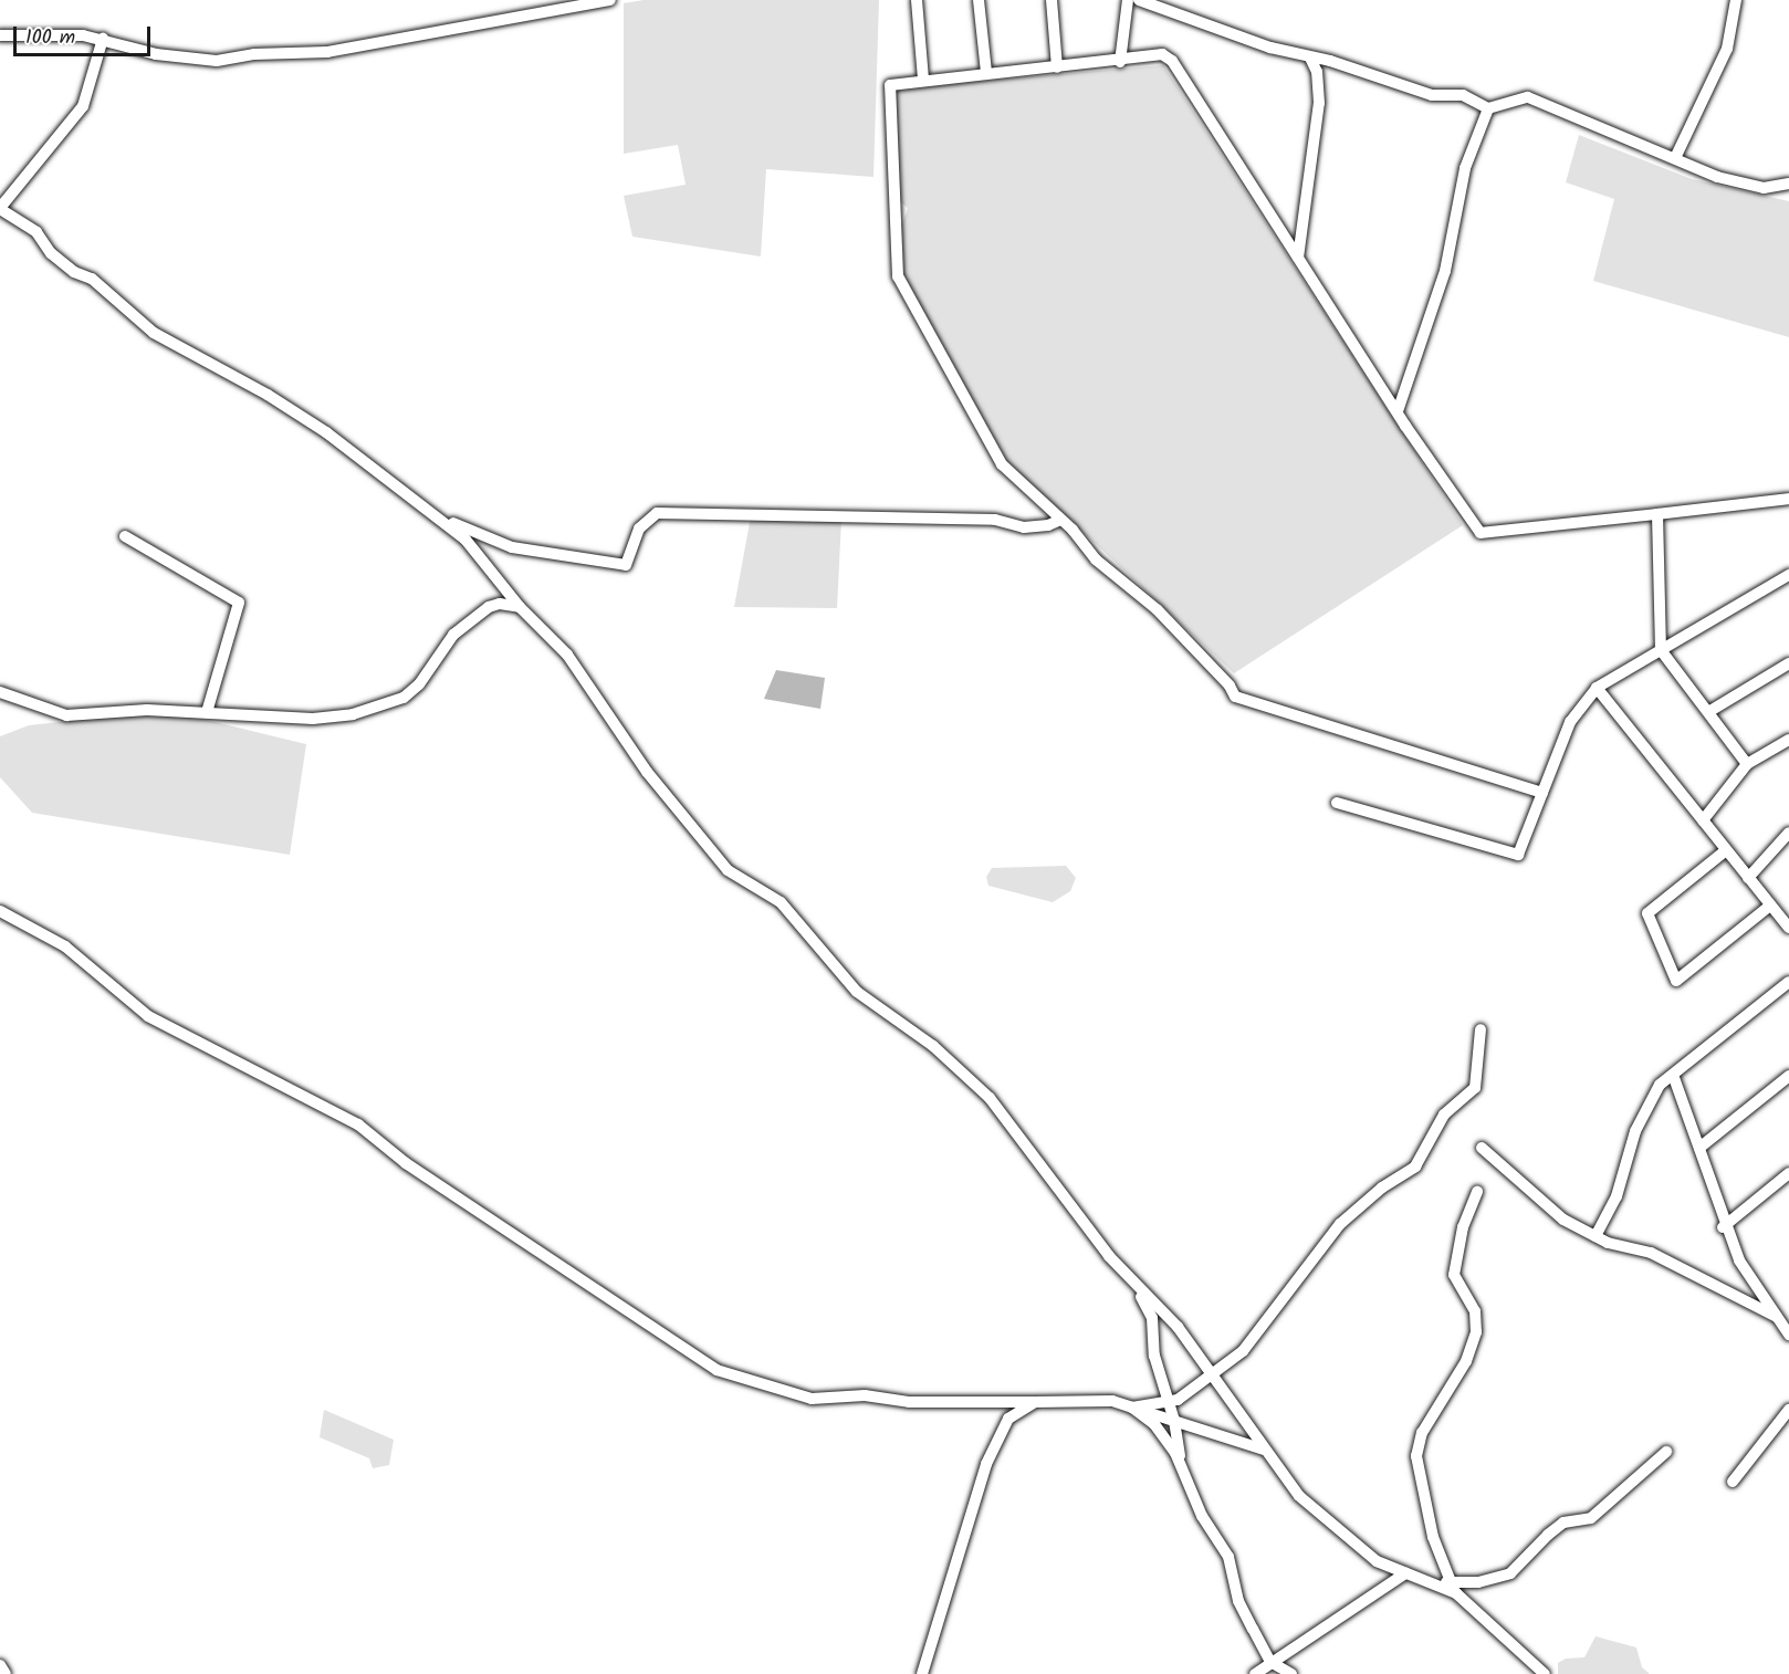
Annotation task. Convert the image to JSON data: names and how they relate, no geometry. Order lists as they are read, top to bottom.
{
  "scale_bar": "100 m"
}
